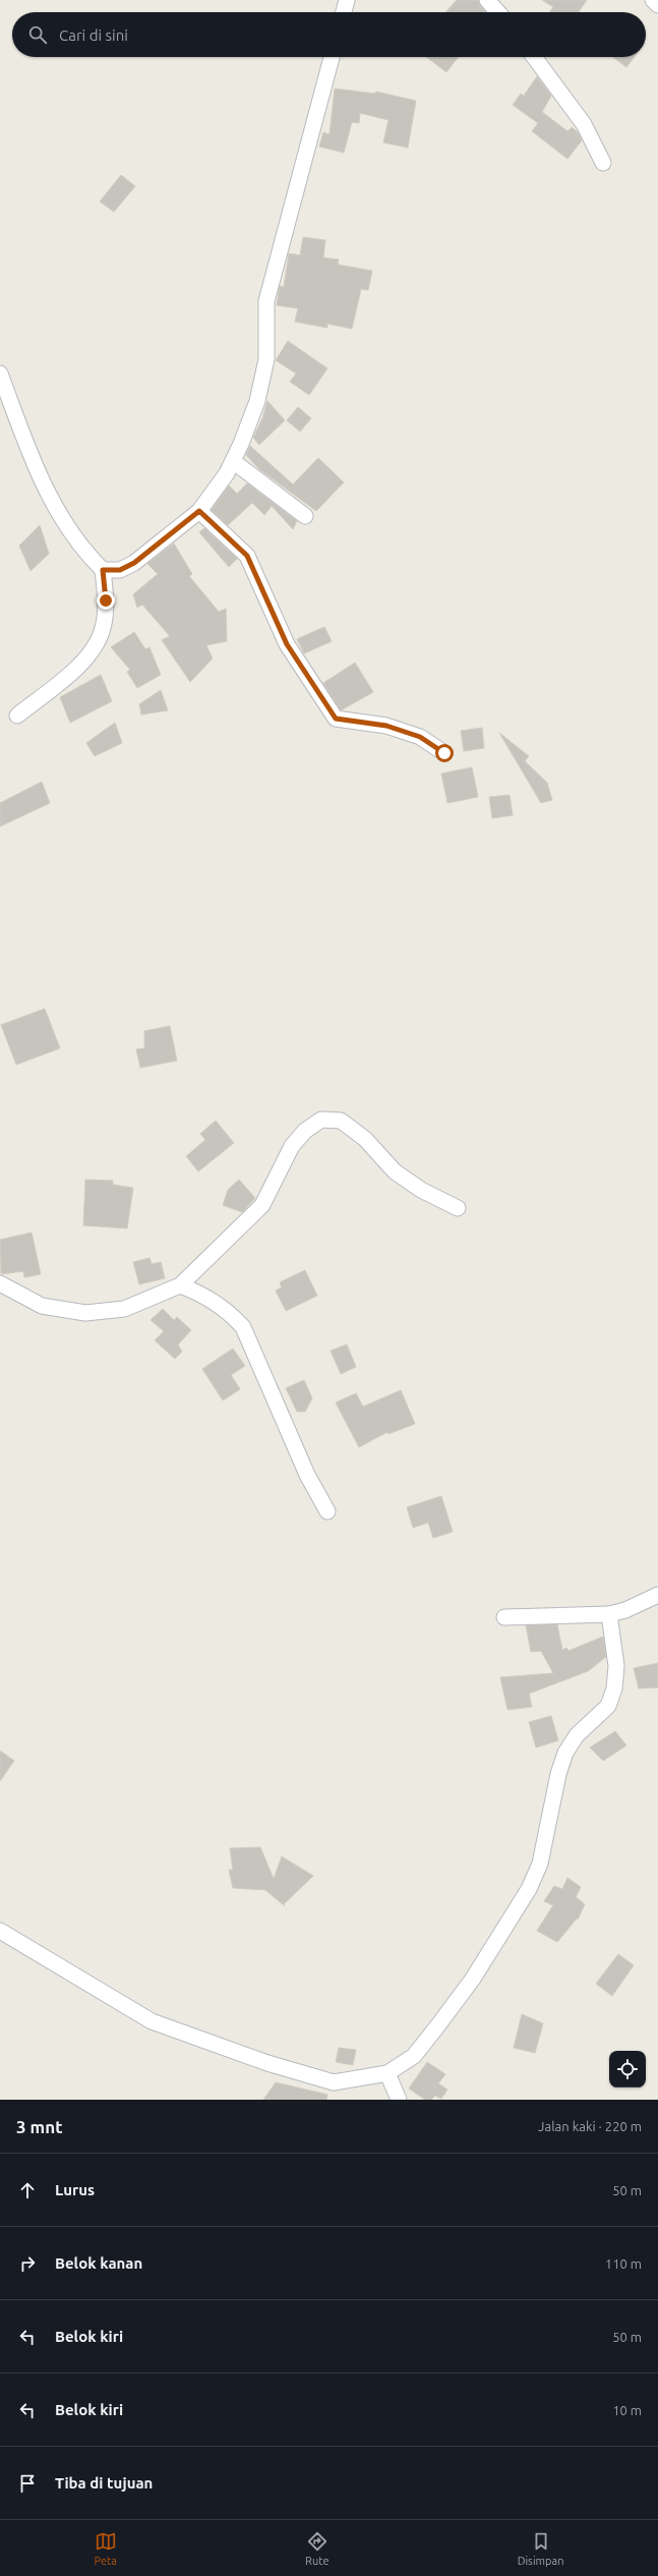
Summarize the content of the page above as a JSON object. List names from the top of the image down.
{
  "page": {
    "search": "Cari di sini",
    "heading": ["3 mnt", "Jalan kaki · 220 m"],
    "list": [
      ["Lurus", "50 m"],
      ["Belok kanan", "110 m"],
      ["Belok kiri", "50 m"],
      ["Belok kiri", "10 m"],
      "Tiba di tujuan"
    ],
    "nav": ["Peta", "Rute", "Disimpan"]
  }
}
